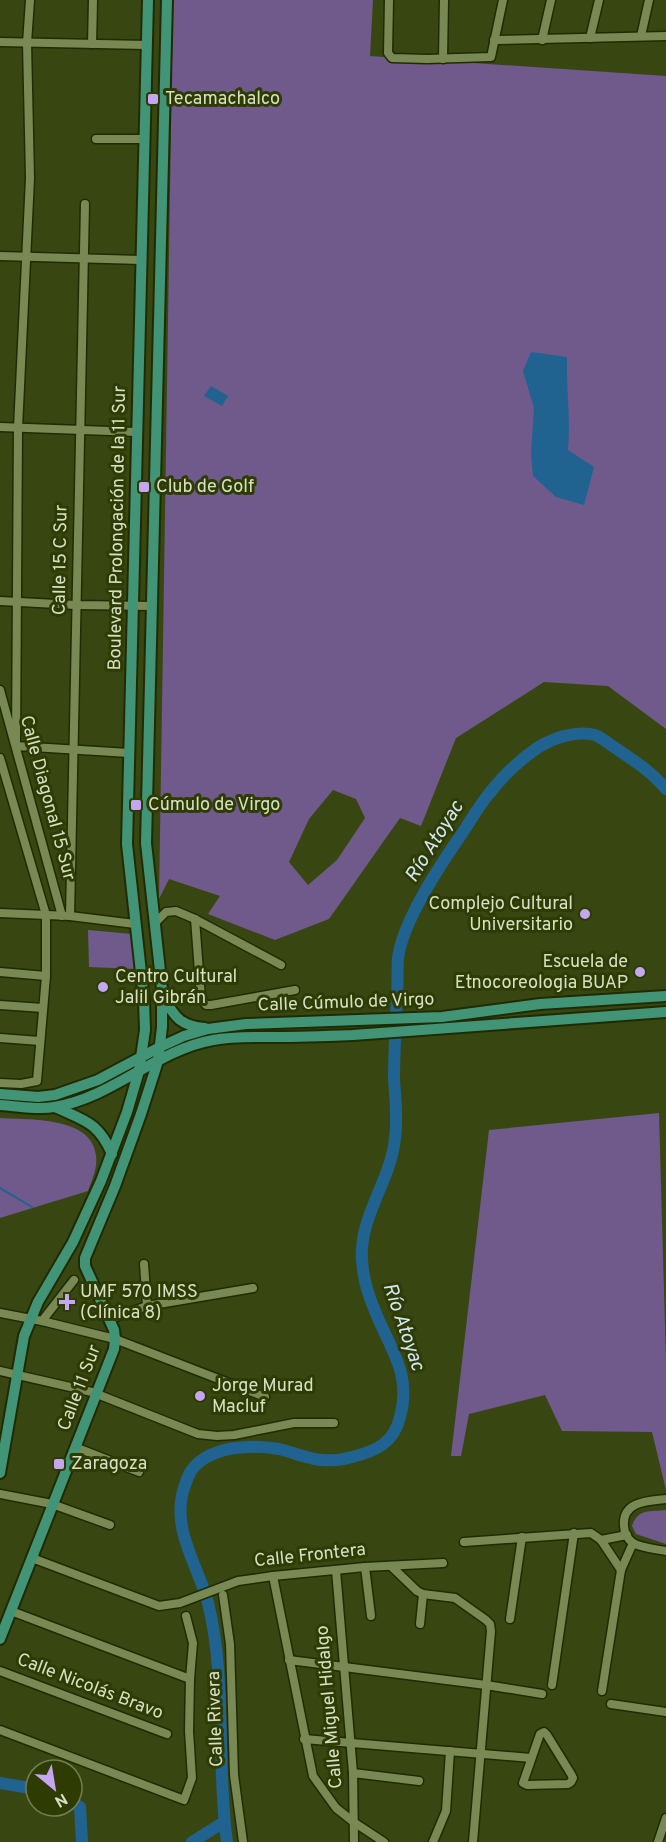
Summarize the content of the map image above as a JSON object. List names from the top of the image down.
{
  "streets": {
    "main road": ["Boulevard Prolongación de la 11 Sur", "Calle Cúmulo de Virgo", "Calle 11 Sur"],
    "street": [
      "Calle 15 C Sur",
      "Calle Diagonal 15 Sur",
      "Calle Frontera",
      "Calle Nicolás Bravo",
      "Calle Miguel Hidalgo",
      "Calle Rivera"
    ]
  },
  "crossings": [
    ["Boulevard Prolongación de la 11 Sur", "Calle Cúmulo de Virgo"],
    ["Boulevard Prolongación de la 11 Sur", "Calle 11 Sur"],
    ["Calle 15 C Sur", "Calle Diagonal 15 Sur"],
    ["Calle Cúmulo de Virgo", "Calle 11 Sur"],
    ["Calle 11 Sur", "Calle Frontera"],
    ["Calle Frontera", "Calle Miguel Hidalgo"]
  ],
  "water": ["Río Atoyac"],
  "places": {
    "transit": [
      "Tecamachalco",
      "Club de Golf",
      "Cúmulo de Virgo",
      "Zaragoza"
    ],
    "other": [
      "Complejo Cultural Universitario",
      "Escuela de Etnocoreologia BUAP",
      "Centro Cultural Jalil Gibrán",
      "Jorge Murad Macluf"
    ],
    "health": ["UMF 570 IMSS (Clínica 8)"]
  },
  "north": "bottom right"
}
